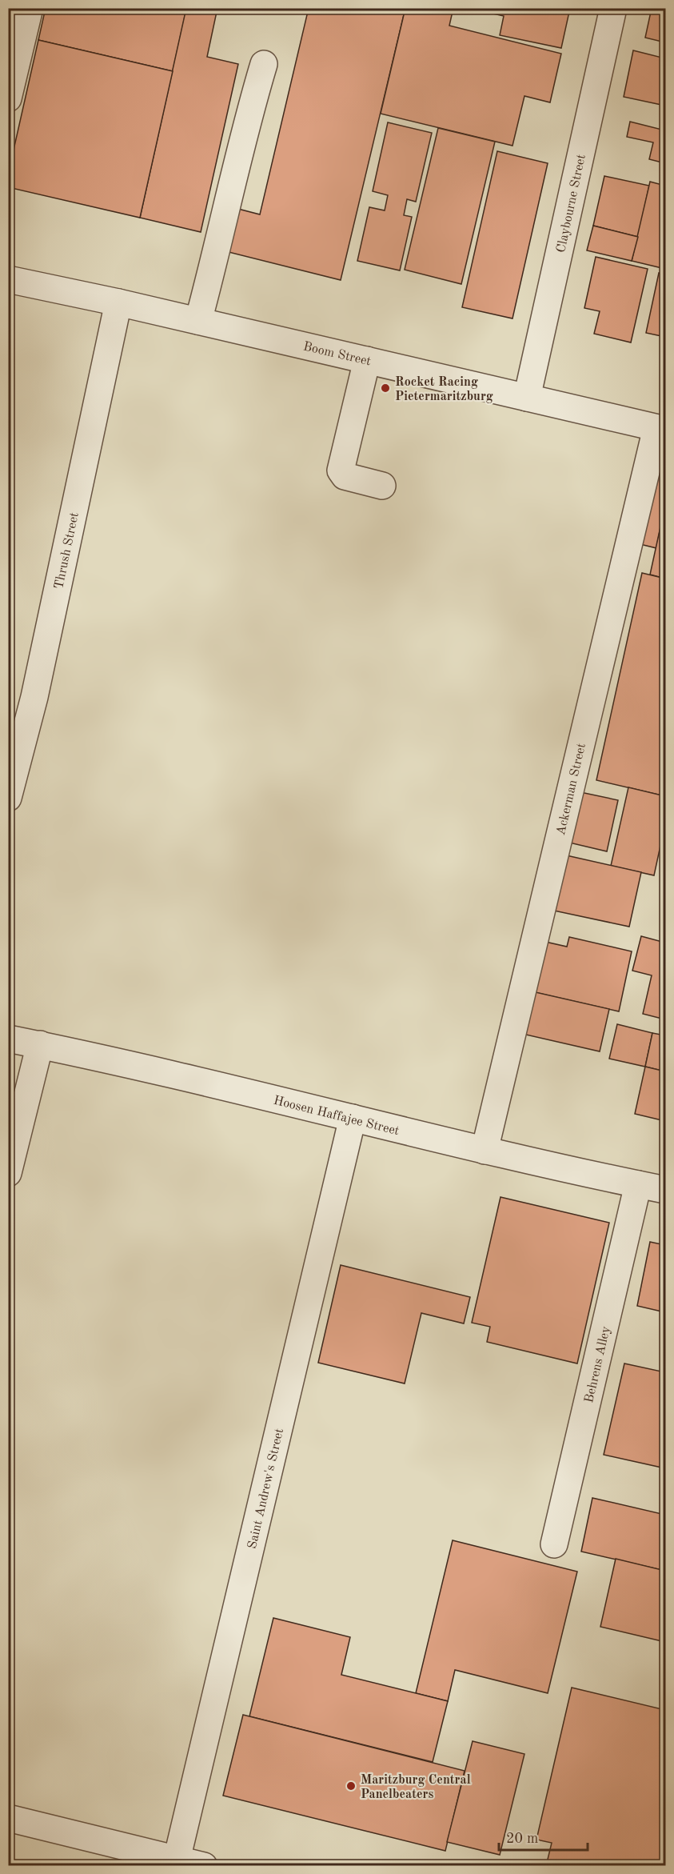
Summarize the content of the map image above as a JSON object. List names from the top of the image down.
{
  "streets": {
    "street": [
      "Claybourne Street",
      "Boom Street",
      "Thrush Street",
      "Ackerman Street",
      "Hoosen Haffajee Street",
      "Behrens Alley",
      "Saint Andrew's Street"
    ]
  },
  "crossings": [
    ["Claybourne Street", "Boom Street"],
    ["Boom Street", "Thrush Street"],
    ["Boom Street", "Ackerman Street"],
    ["Ackerman Street", "Hoosen Haffajee Street"],
    ["Hoosen Haffajee Street", "Behrens Alley"],
    ["Hoosen Haffajee Street", "Saint Andrew's Street"]
  ],
  "places": ["Rocket Racing Pietermaritzburg", "Maritzburg Central Panelbeaters"],
  "scale_bar": "20 m"
}
